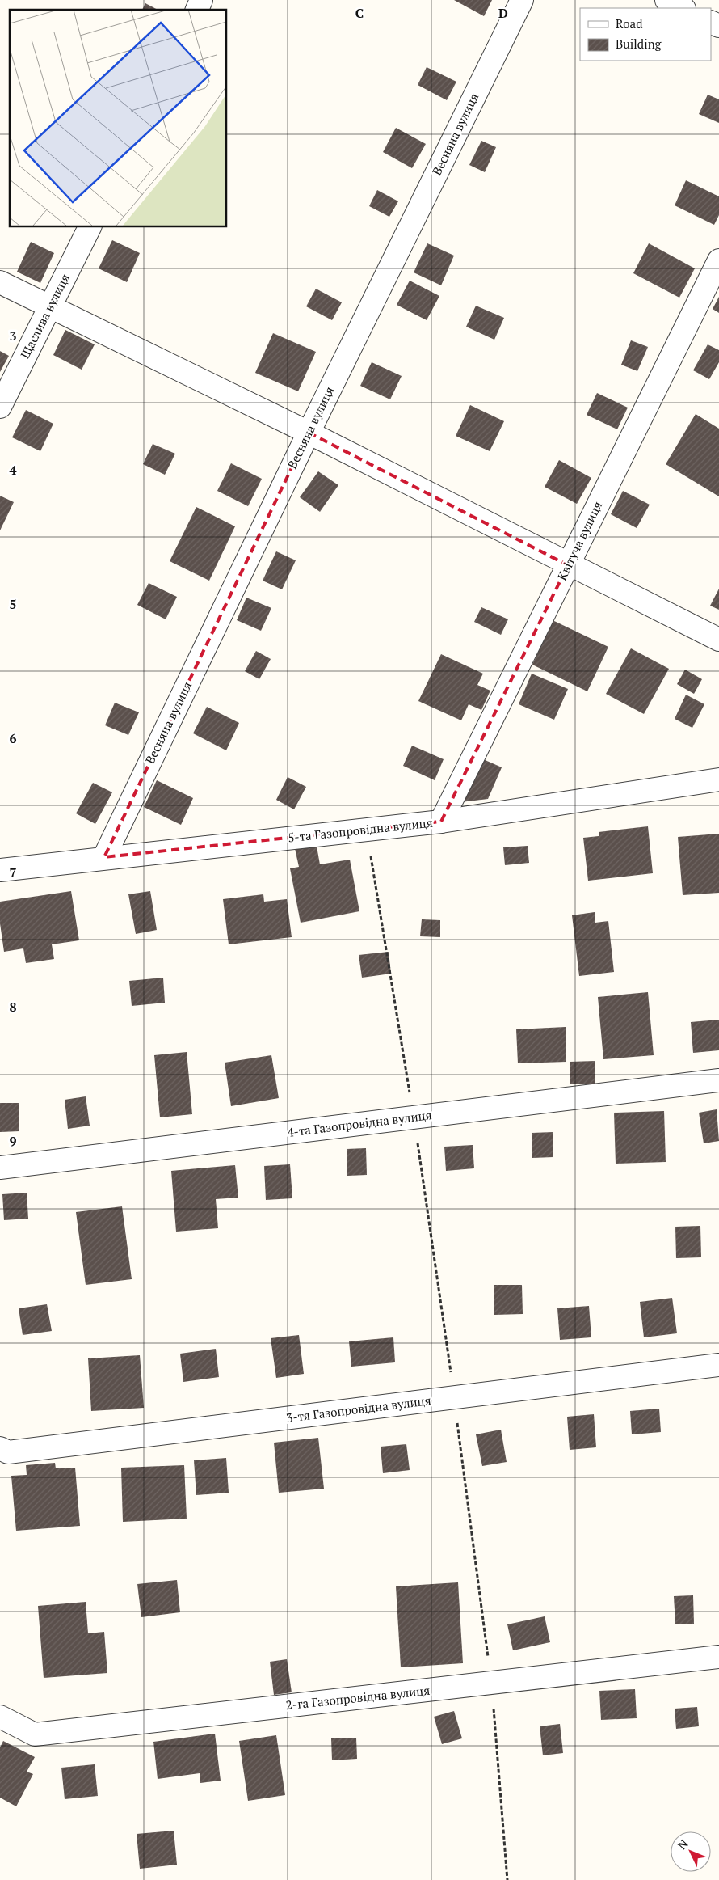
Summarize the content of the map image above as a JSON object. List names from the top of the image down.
{
  "streets": {
    "street": [
      "Весняна вулиця",
      "Щаслива вулиця",
      "Квітуча вулиця",
      "5-та Газопровідна вулиця",
      "4-та Газопровідна вулиця",
      "3-тя Газопровідна вулиця",
      "2-га Газопровідна вулиця"
    ]
  },
  "crossings": [
    ["Весняна вулиця", "5-та Газопровідна вулиця"],
    ["Квітуча вулиця", "5-та Газопровідна вулиця"]
  ],
  "legend": ["Road", "Building"],
  "north": "top left",
  "grid": {
    "columns": ["C", "D"],
    "rows": [
      "3",
      "4",
      "5",
      "6",
      "7",
      "8",
      "9"
    ]
  }
}
